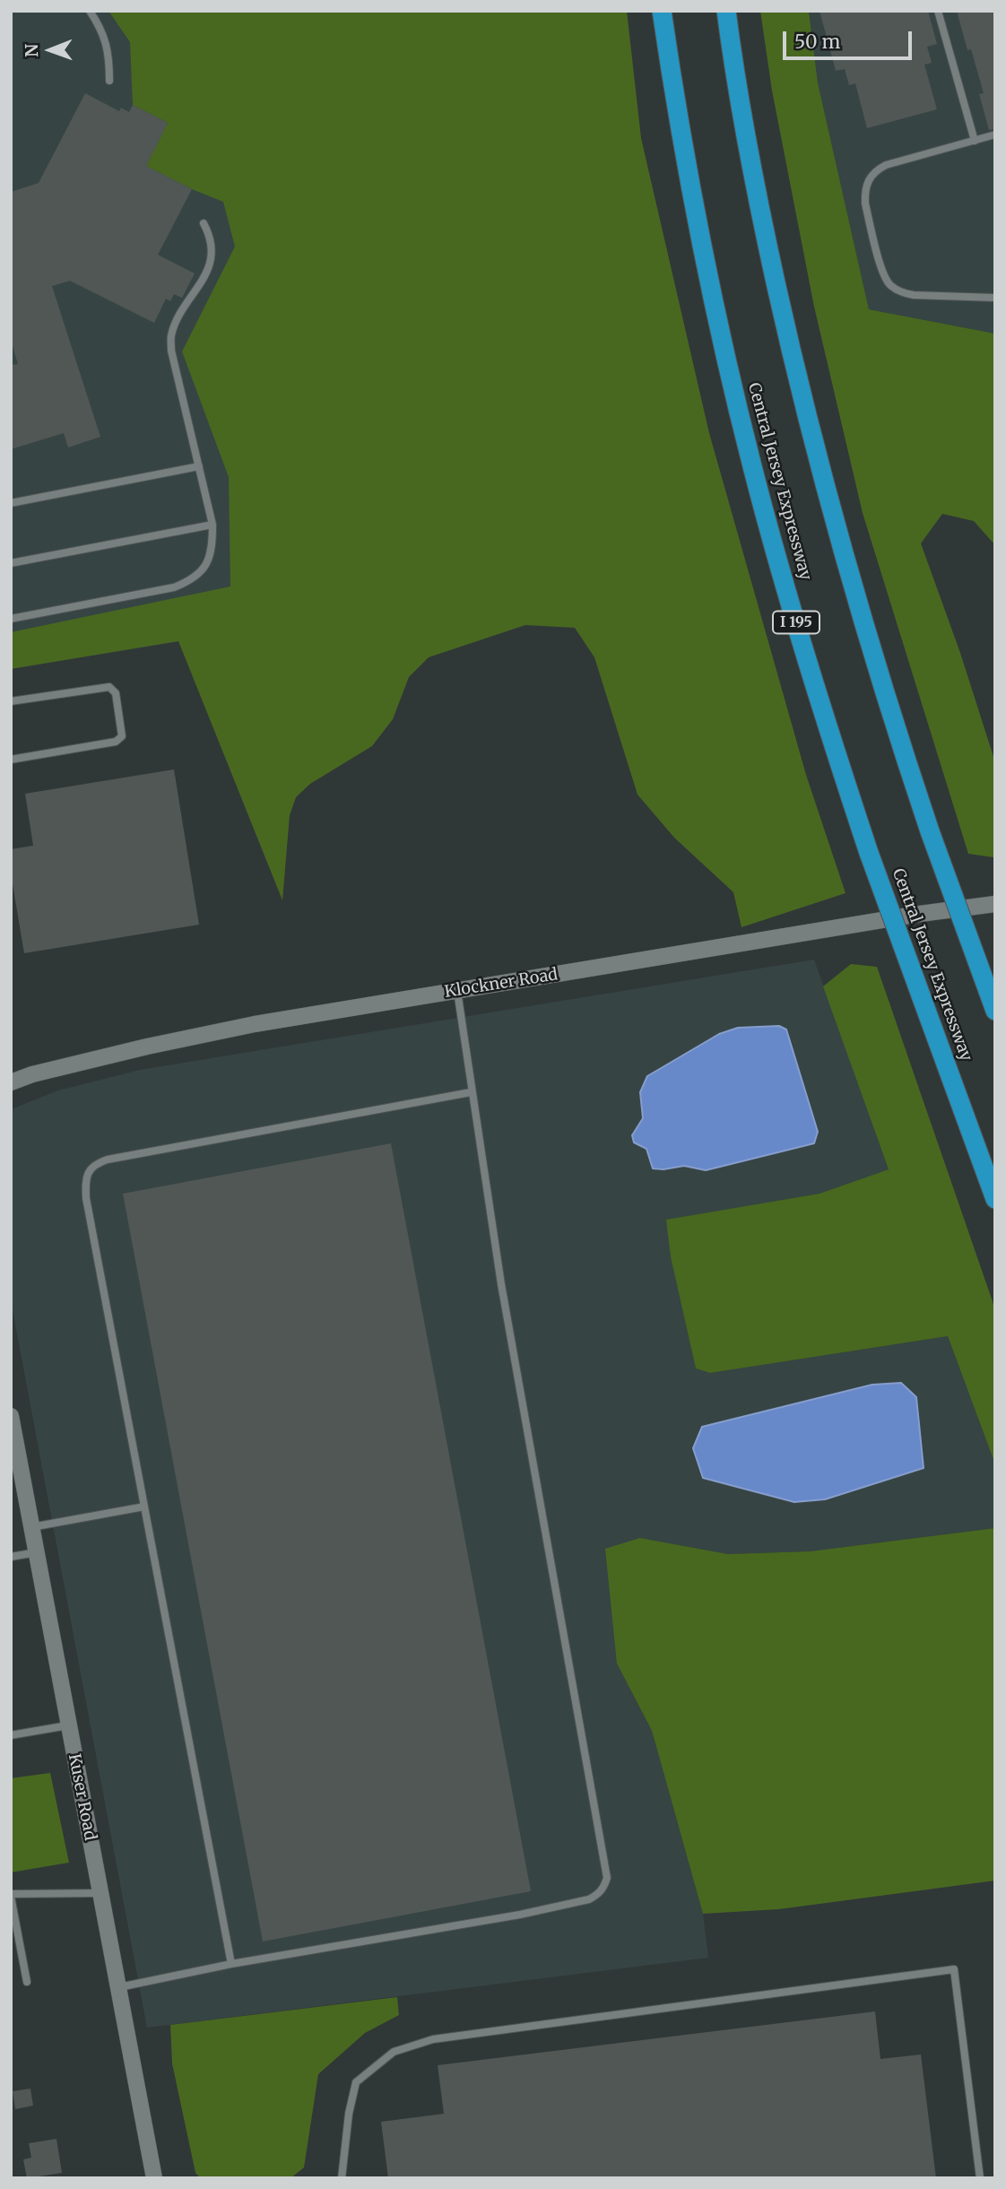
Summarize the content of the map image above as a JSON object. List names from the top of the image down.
{
  "streets": {
    "highway": ["Central Jersey Expressway", "I 195"],
    "main road": ["Klockner Road", "Kuser Road"]
  },
  "scale_bar": "50 m",
  "north": "left"
}
